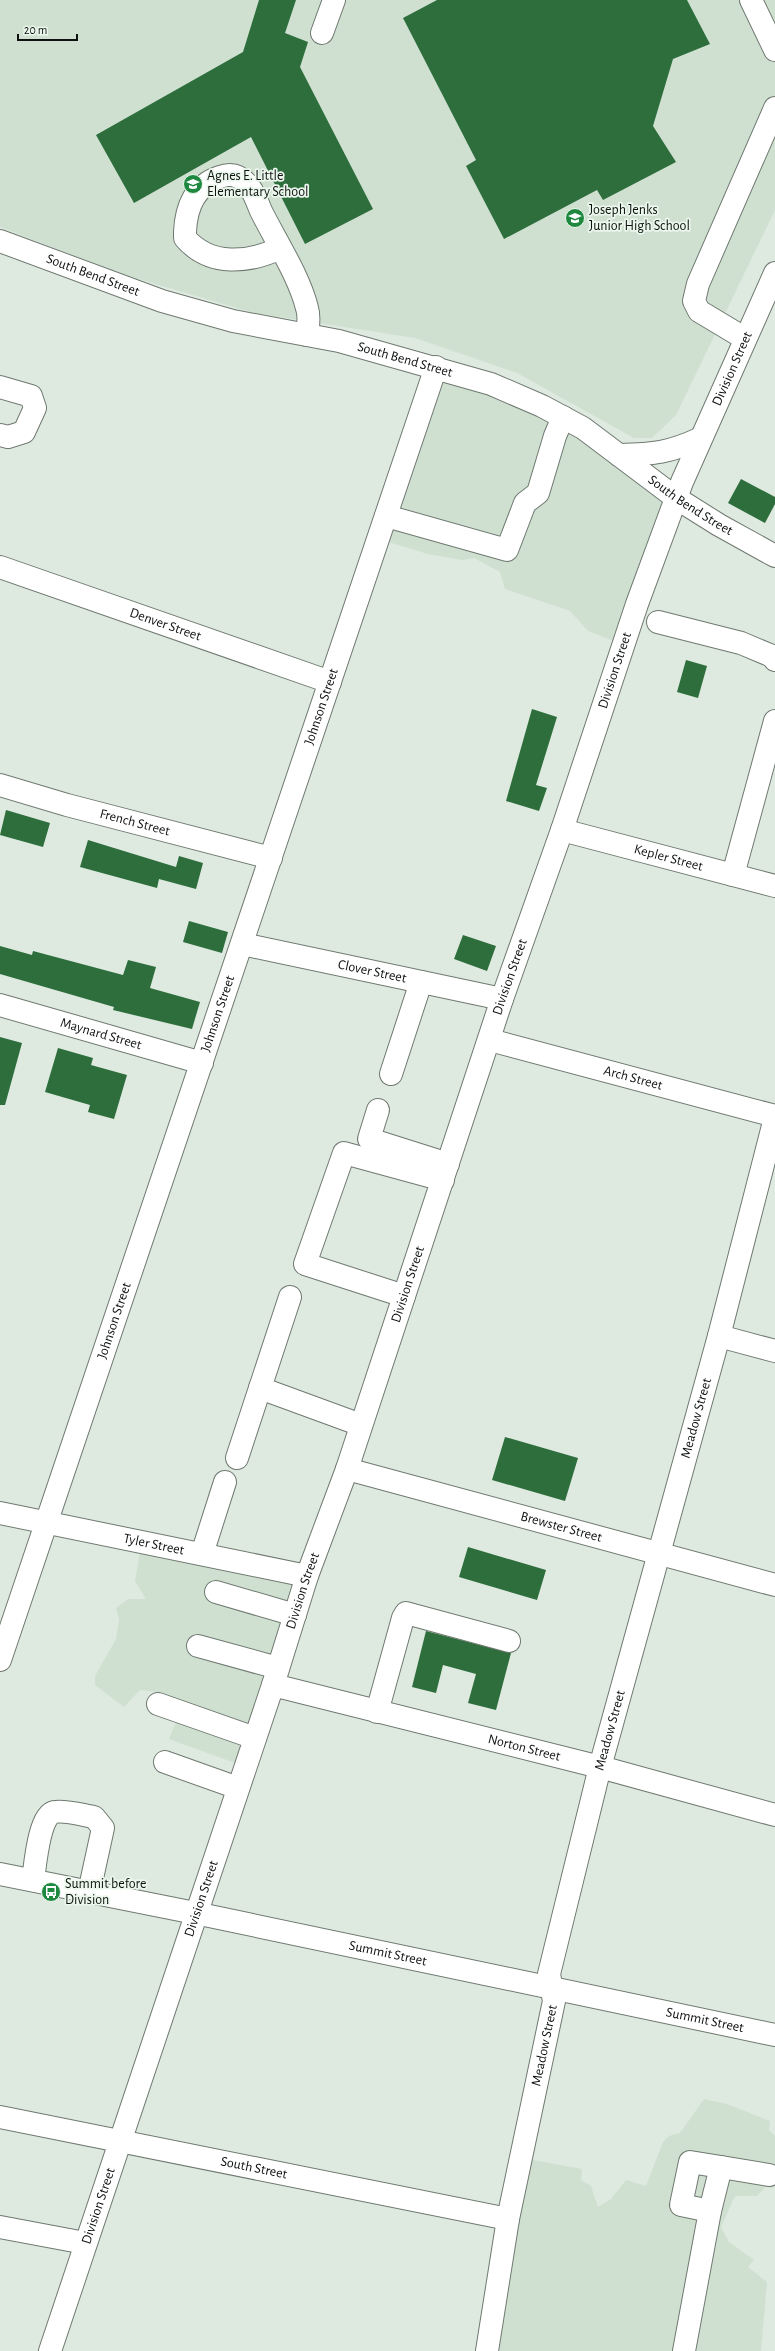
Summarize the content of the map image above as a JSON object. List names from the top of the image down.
{
  "streets": {
    "street": [
      "South Bend Street",
      "Division Street",
      "Denver Street",
      "Johnson Street",
      "French Street",
      "Kepler Street",
      "Clover Street",
      "Maynard Street",
      "Arch Street",
      "Meadow Street",
      "Brewster Street",
      "Tyler Street",
      "Norton Street",
      "Summit Street",
      "South Street"
    ]
  },
  "crossings": [
    ["South Bend Street", "Division Street"],
    ["South Bend Street", "Johnson Street"],
    ["Division Street", "Kepler Street"],
    ["Division Street", "Clover Street"],
    ["Division Street", "Arch Street"],
    ["Division Street", "Brewster Street"],
    ["Division Street", "Tyler Street"],
    ["Division Street", "Norton Street"],
    ["Division Street", "Summit Street"],
    ["Division Street", "South Street"],
    ["Denver Street", "Johnson Street"],
    ["Johnson Street", "French Street"],
    ["Johnson Street", "Clover Street"],
    ["Johnson Street", "Maynard Street"],
    ["Johnson Street", "Tyler Street"],
    ["Arch Street", "Meadow Street"],
    ["Meadow Street", "Brewster Street"],
    ["Meadow Street", "Norton Street"],
    ["Meadow Street", "Summit Street"],
    ["Meadow Street", "South Street"]
  ],
  "places": {
    "school or university": ["Agnes E. Little Elementary School", "Joseph Jenks Junior High School"],
    "bus stop": ["Summit before Division"]
  },
  "scale_bar": "20 m"
}
